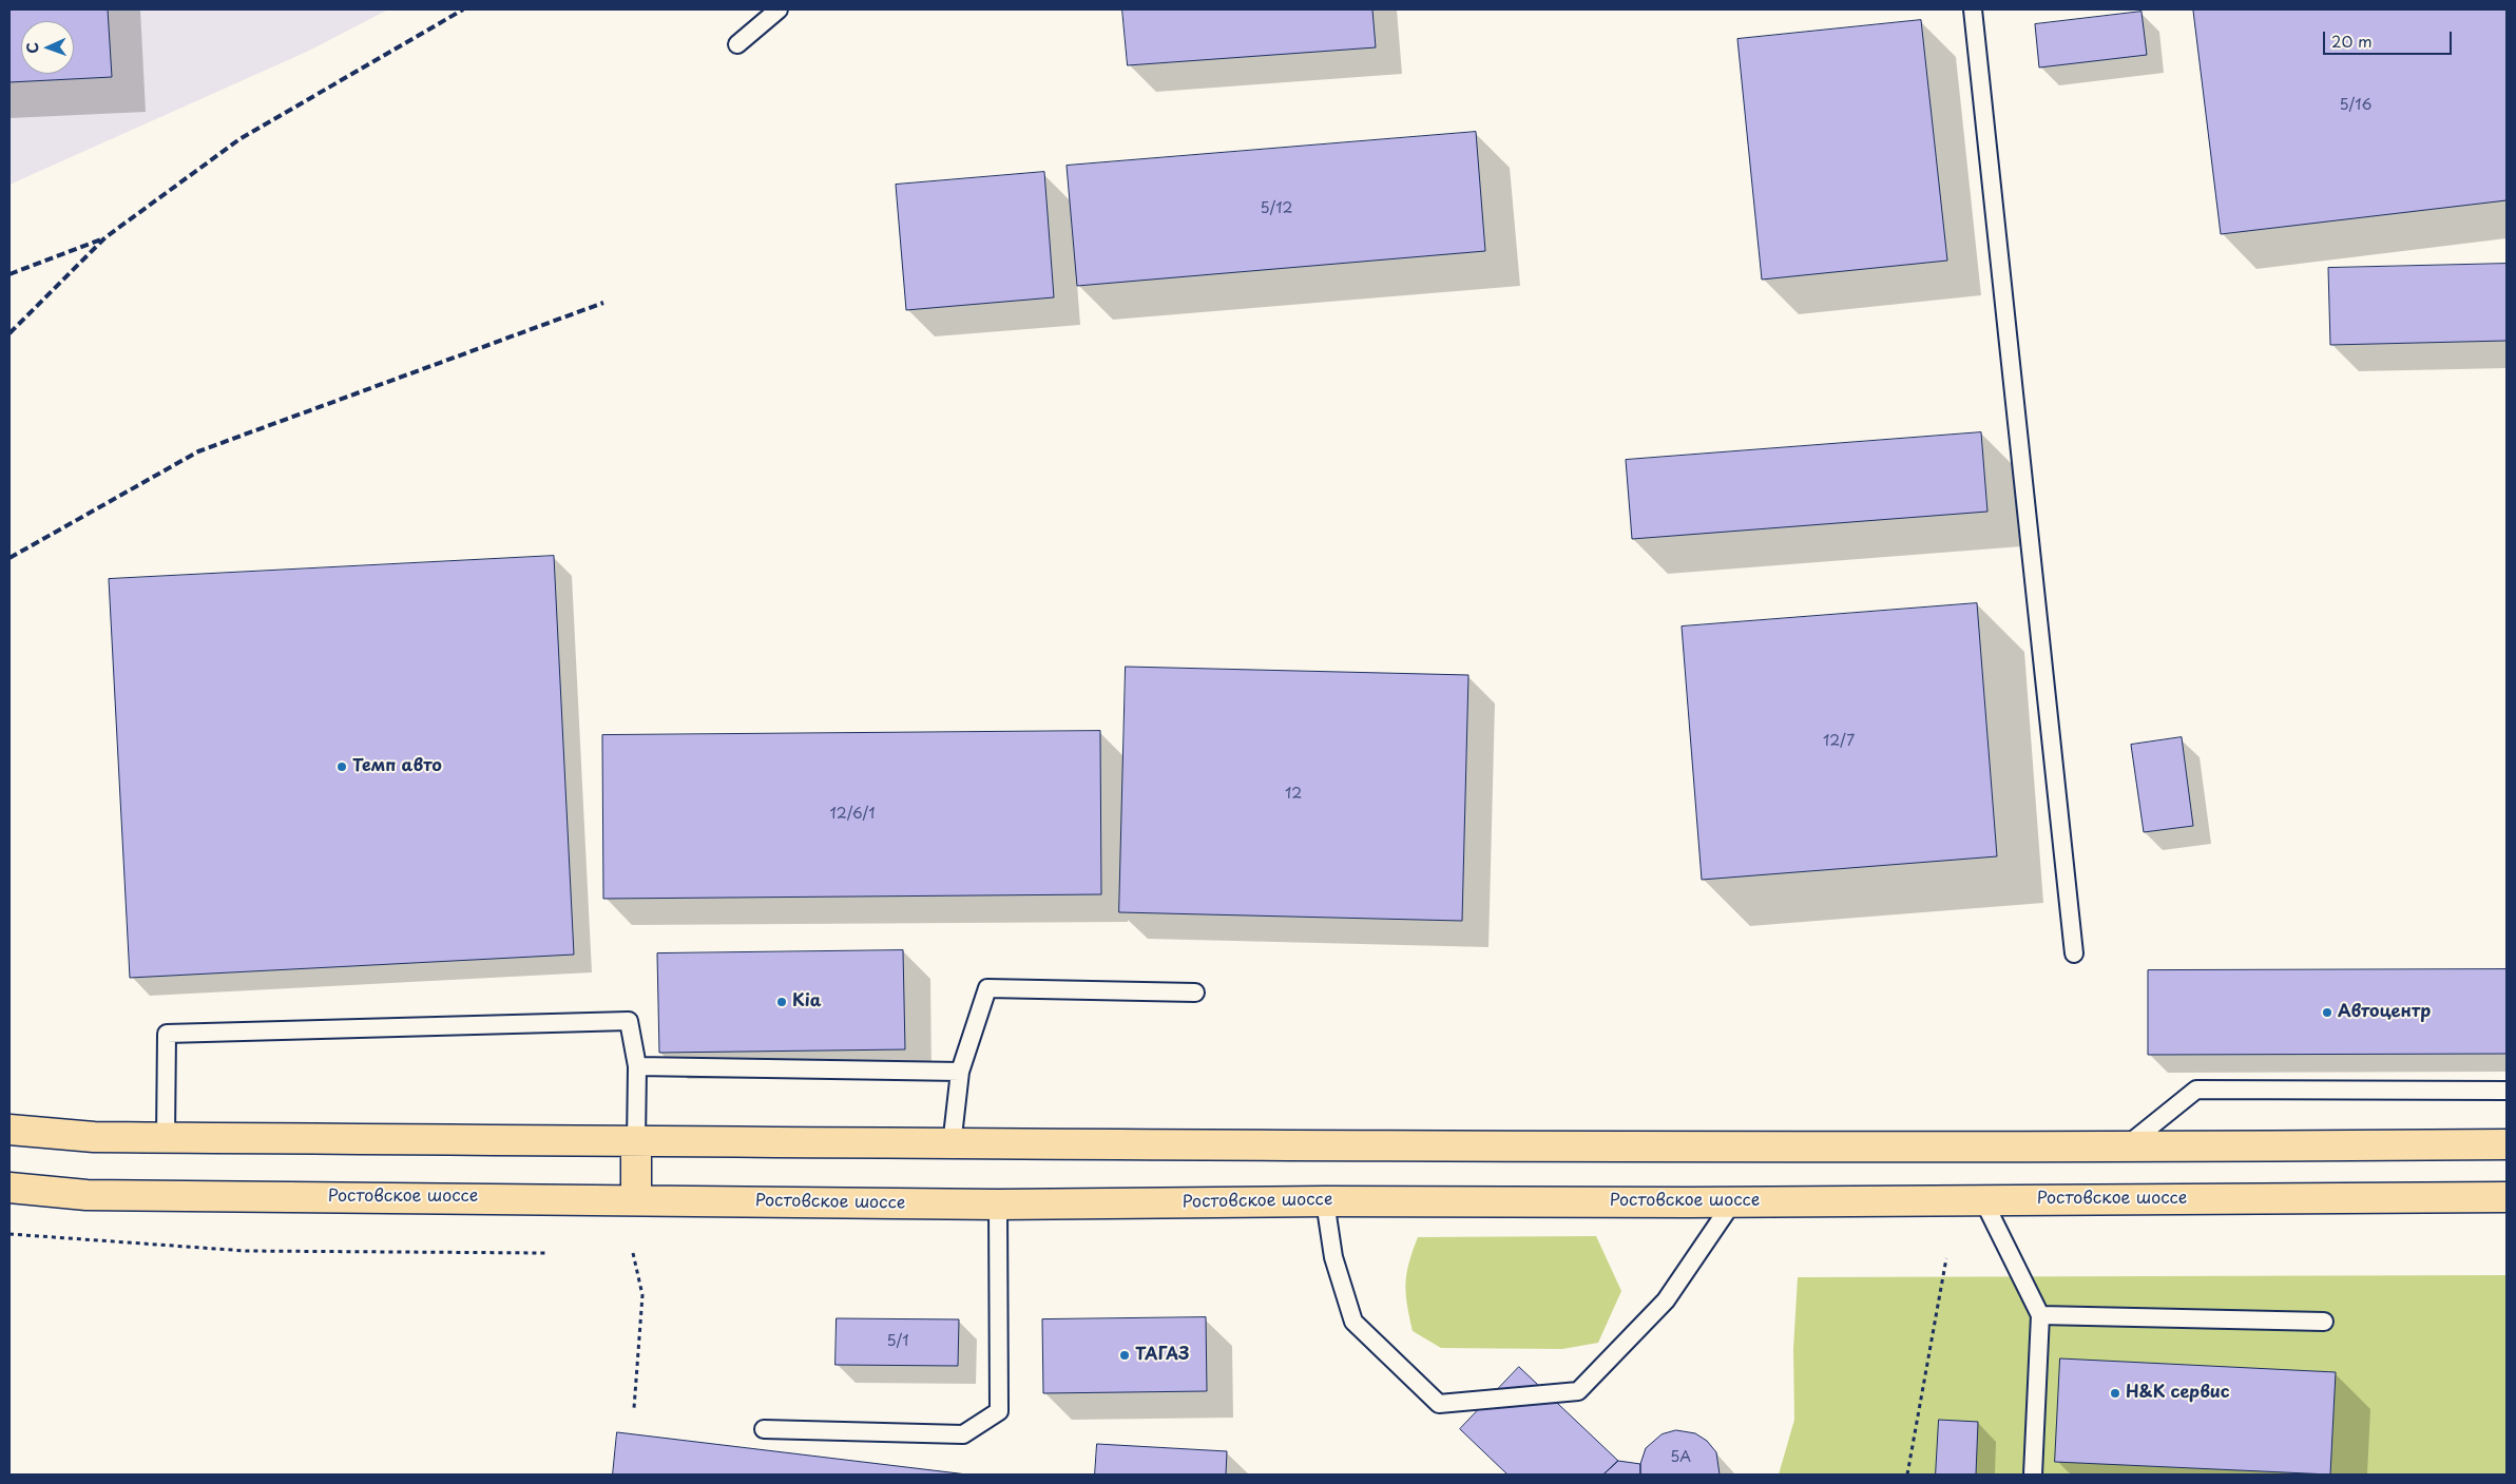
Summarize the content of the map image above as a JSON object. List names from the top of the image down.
{
  "streets": {
    "main road": ["Ростовское шоссе"]
  },
  "places": [
    "Темп авто",
    "Kia",
    "Автоцентр",
    "ТАГАЗ",
    "H&K сервис"
  ],
  "house_numbers": [
    "5/16",
    "5/12",
    "12/7",
    "12",
    "12/6/1",
    "5/1",
    "5А"
  ],
  "scale_bar": "20 m",
  "north": "left"
}
